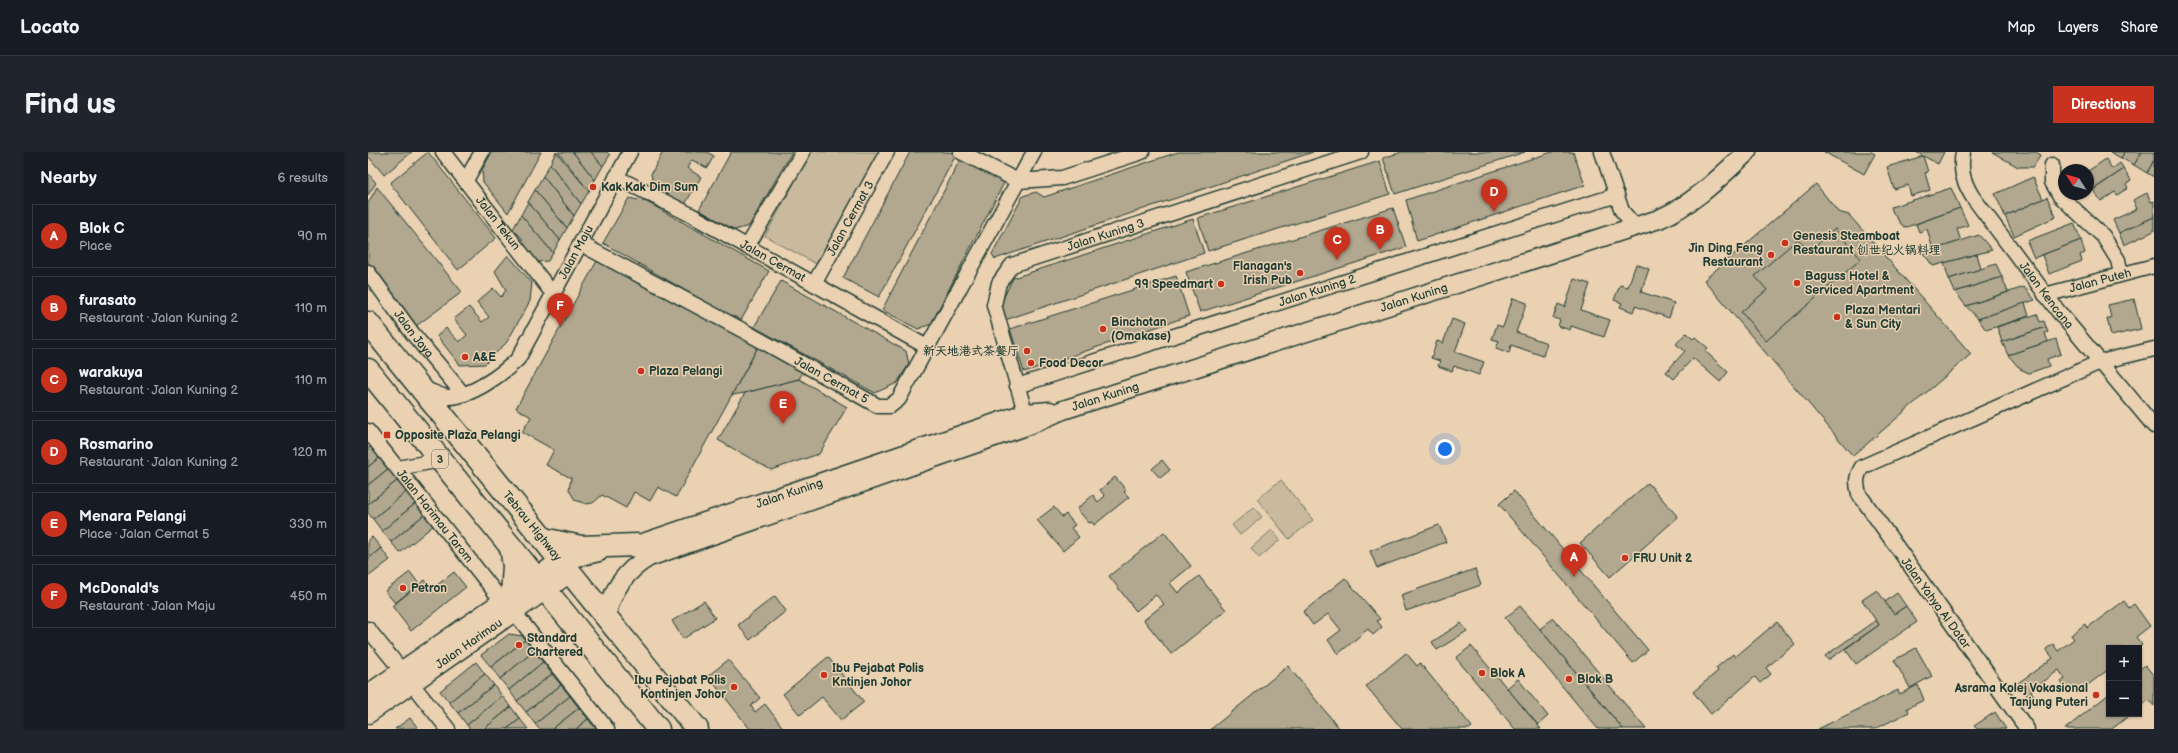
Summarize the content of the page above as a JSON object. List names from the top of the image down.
{
  "streets": {
    "highway": ["3", "Tebrau Highway"],
    "street": [
      "Jalan Cermat 3",
      "Jalan Tekun",
      "Jalan Kuning 3",
      "Jalan Maju",
      "Jalan Cermat",
      "Jalan Puteh",
      "Jalan Kuning 2",
      "Jalan Kencana",
      "Jalan Kuning",
      "Jalan Jaya",
      "Jalan Cermat 5",
      "Jalan Harimau Tarom",
      "Jalan Yahya Al Datar",
      "Jalan Harimau"
    ]
  },
  "crossings": [
    ["Jalan Cermat 3", "Jalan Cermat"],
    ["Jalan Tekun", "Jalan Maju"],
    ["Jalan Kuning 3", "Jalan Kuning 2"],
    ["Jalan Kuning 3", "Jalan Kuning"],
    ["Jalan Maju", "Jalan Cermat"],
    ["Jalan Maju", "Jalan Jaya"],
    ["Jalan Maju", "Jalan Cermat 5"],
    ["Jalan Maju", "Tebrau Highway"],
    ["Jalan Cermat", "Jalan Cermat 5"],
    ["Jalan Puteh", "Jalan Kencana"],
    ["Jalan Kencana", "Jalan Yahya Al Datar"],
    ["Jalan Kuning", "Tebrau Highway"],
    ["Jalan Kuning", "Jalan Harimau"],
    ["3", "Jalan Harimau"],
    ["Jalan Harimau Tarom", "Jalan Harimau"],
    ["Tebrau Highway", "Jalan Harimau"]
  ],
  "places": {
    "other": [
      "Kak Kak Dim Sum",
      "Genesis Steamboat Restaurant 创世纪火锅料理",
      "Jin Ding Feng Restaurant",
      "Flanagan's Irish Pub",
      "Baguss Hotel & Serviced Apartment",
      "99 Speedmart",
      "Plaza Mentari & Sun City",
      "Binchotan (Omakase)",
      "新天地港式茶餐厅",
      "A&E",
      "Food Decor",
      "Plaza Pelangi",
      "FRU Unit 2",
      "Petron",
      "Standard Chartered",
      "Blok A",
      "Ibu Pejabat Polis Kntinjen Johor",
      "Blok B",
      "Ibu Pejabat Polis Kontinjen Johor",
      "Asrama Kolej Vokasional Tanjung Puteri"
    ],
    "transit": ["Opposite Plaza Pelangi"]
  },
  "north": "top left",
  "page": {
    "header": "Locato",
    "nav": ["Map", "Layers", "Share"],
    "buttons": "Directions",
    "title": "Find us",
    "heading": ["Nearby", "6 results"],
    "pins": [
      "D",
      "B",
      "C",
      "F",
      "E",
      "A"
    ],
    "list": [
      {
        "mark": "A",
        "name": "Blok C",
        "note": "Place",
        "value": "90 m"
      },
      {
        "mark": "B",
        "name": "furasato",
        "note": "Restaurant · Jalan Kuning 2",
        "value": "110 m"
      },
      {
        "mark": "C",
        "name": "warakuya",
        "note": "Restaurant · Jalan Kuning 2",
        "value": "110 m"
      },
      {
        "mark": "D",
        "name": "Rosmarino",
        "note": "Restaurant · Jalan Kuning 2",
        "value": "120 m"
      },
      {
        "mark": "E",
        "name": "Menara Pelangi",
        "note": "Place · Jalan Cermat 5",
        "value": "330 m"
      },
      {
        "mark": "F",
        "name": "McDonald's",
        "note": "Restaurant · Jalan Maju",
        "value": "450 m"
      }
    ],
    "map_buttons": ["+", "−"]
  }
}
